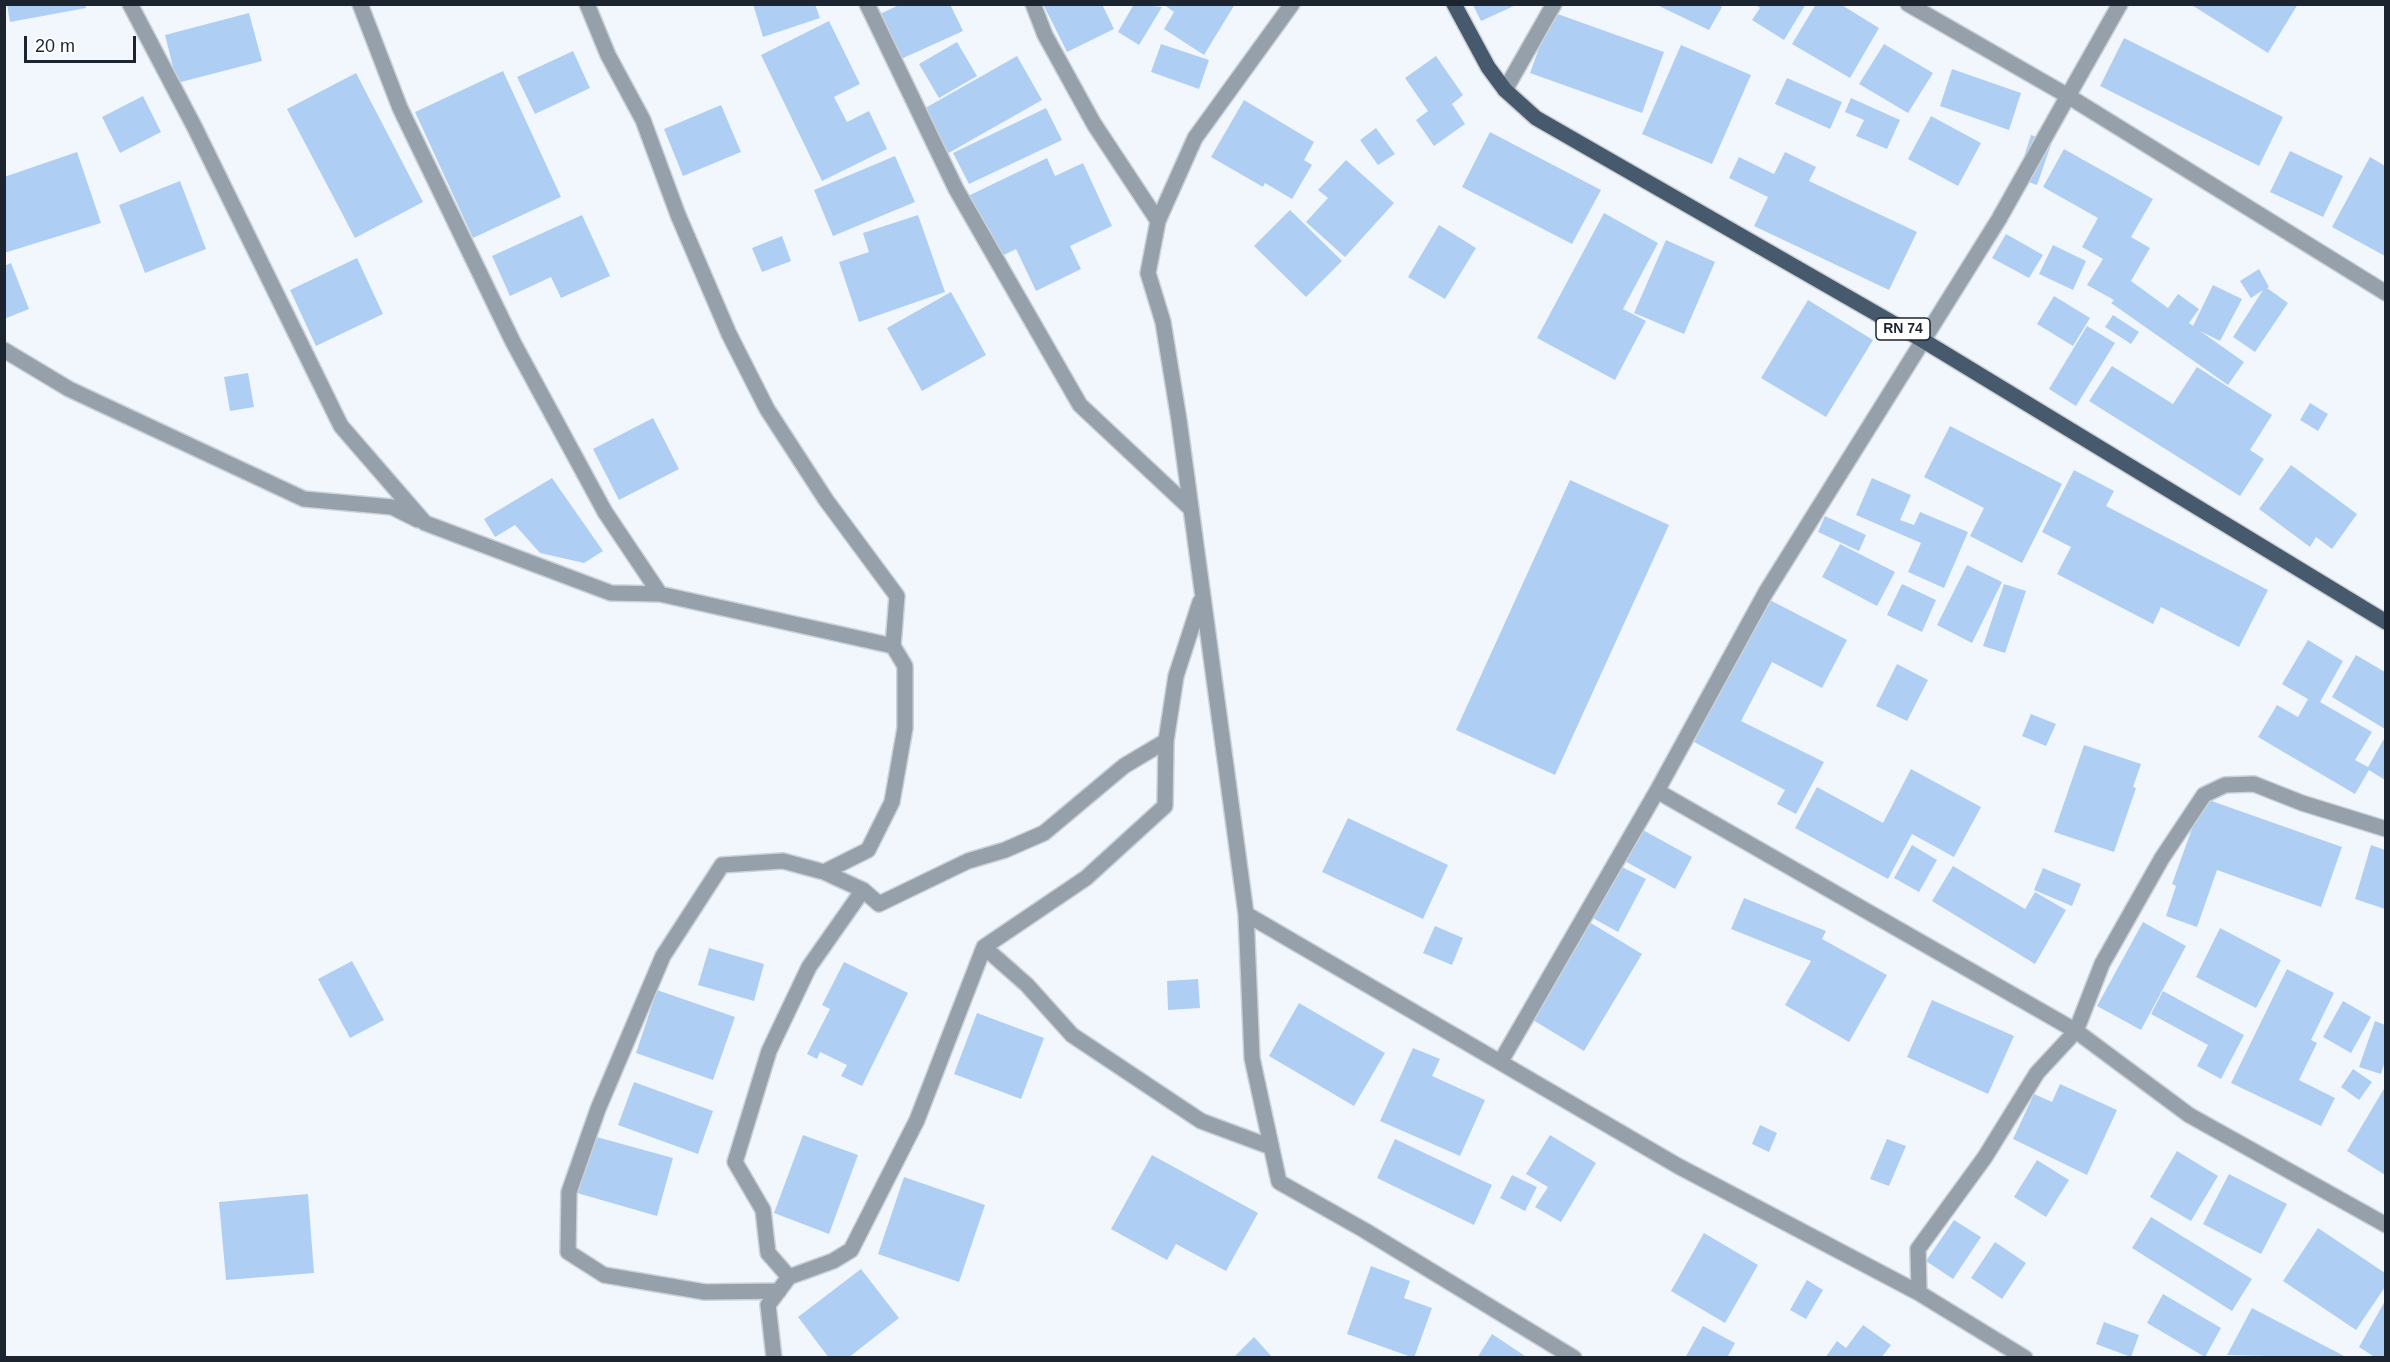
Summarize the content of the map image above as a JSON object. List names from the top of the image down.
{
  "streets": {
    "main road": ["RN 74"]
  },
  "scale_bar": "20 m"
}
